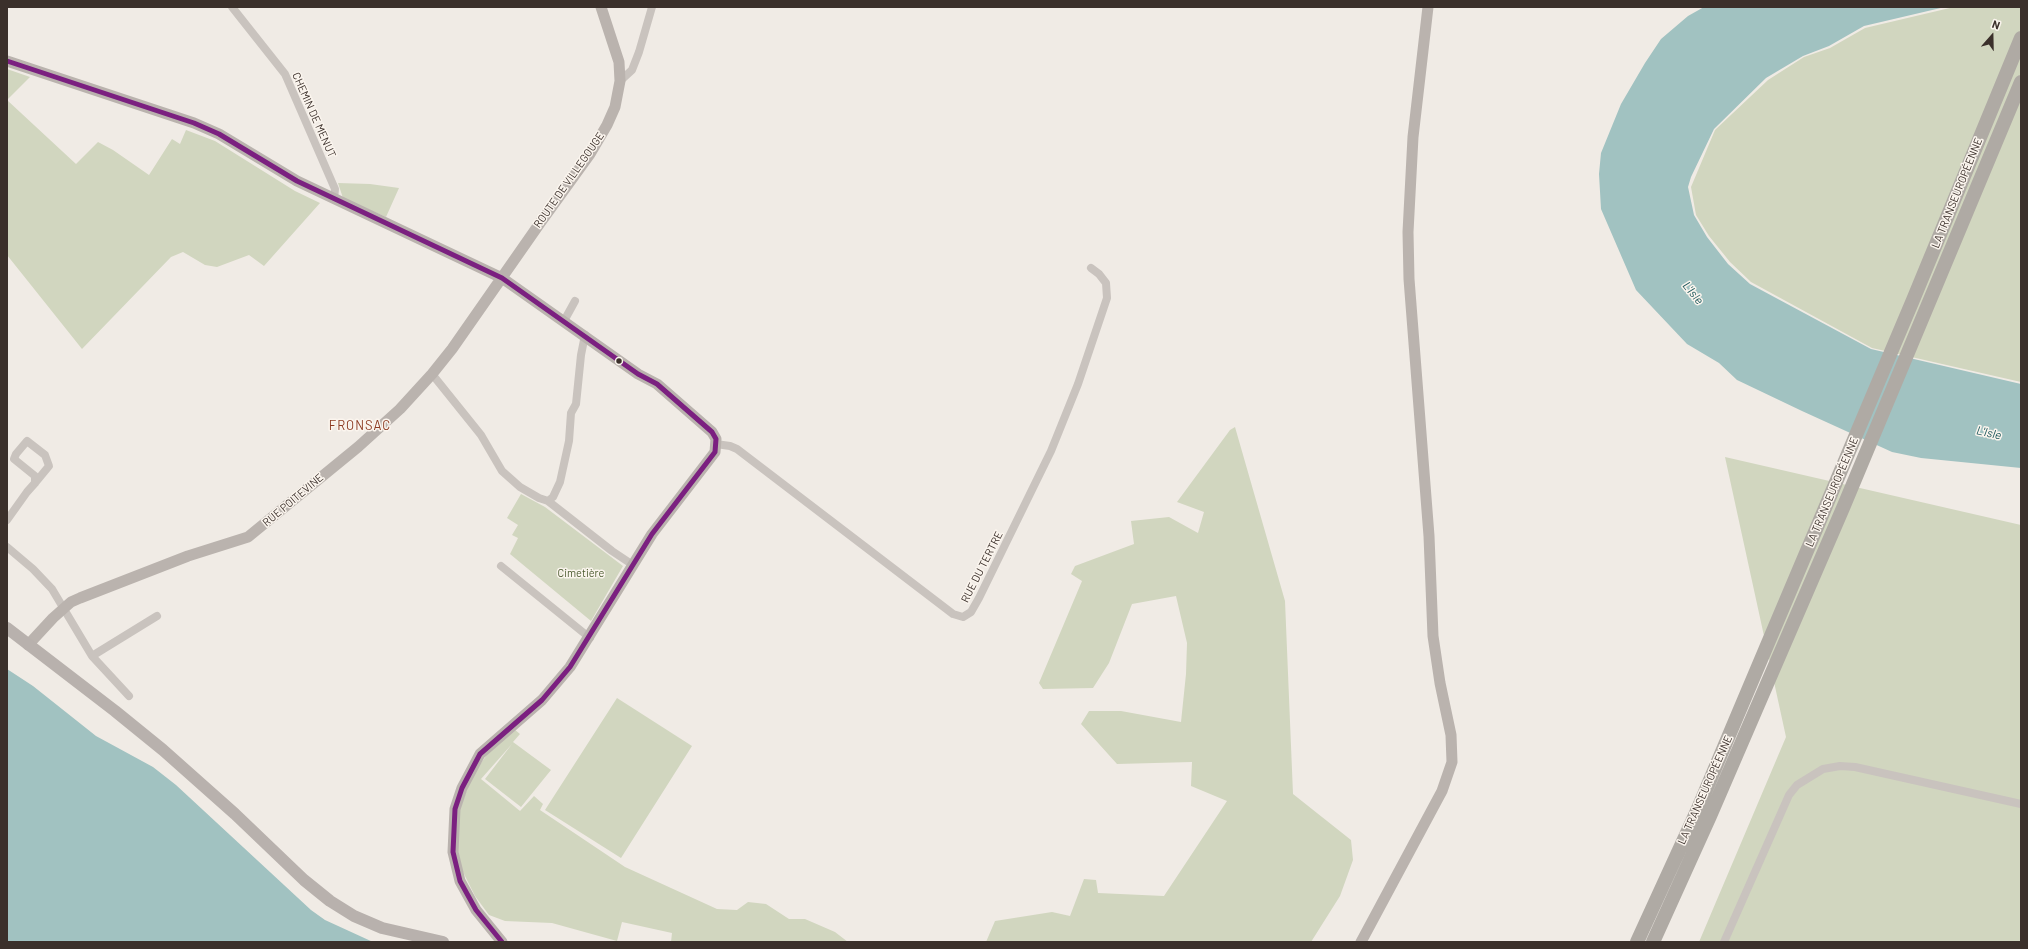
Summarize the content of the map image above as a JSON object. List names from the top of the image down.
{
  "streets": {
    "highway": ["LA TRANSEUROPÉENNE"],
    "street": [
      "CHEMIN DE MENUT",
      "ROUTE DE VILLEGOUGE",
      "RUE POITEVINE",
      "RUE DU TERTRE"
    ]
  },
  "crossings": [
    ["ROUTE DE VILLEGOUGE", "RUE POITEVINE"]
  ],
  "districts": ["FRONSAC"],
  "water": ["L'Isle"],
  "parks": ["Cimetière"],
  "north": "top"
}
